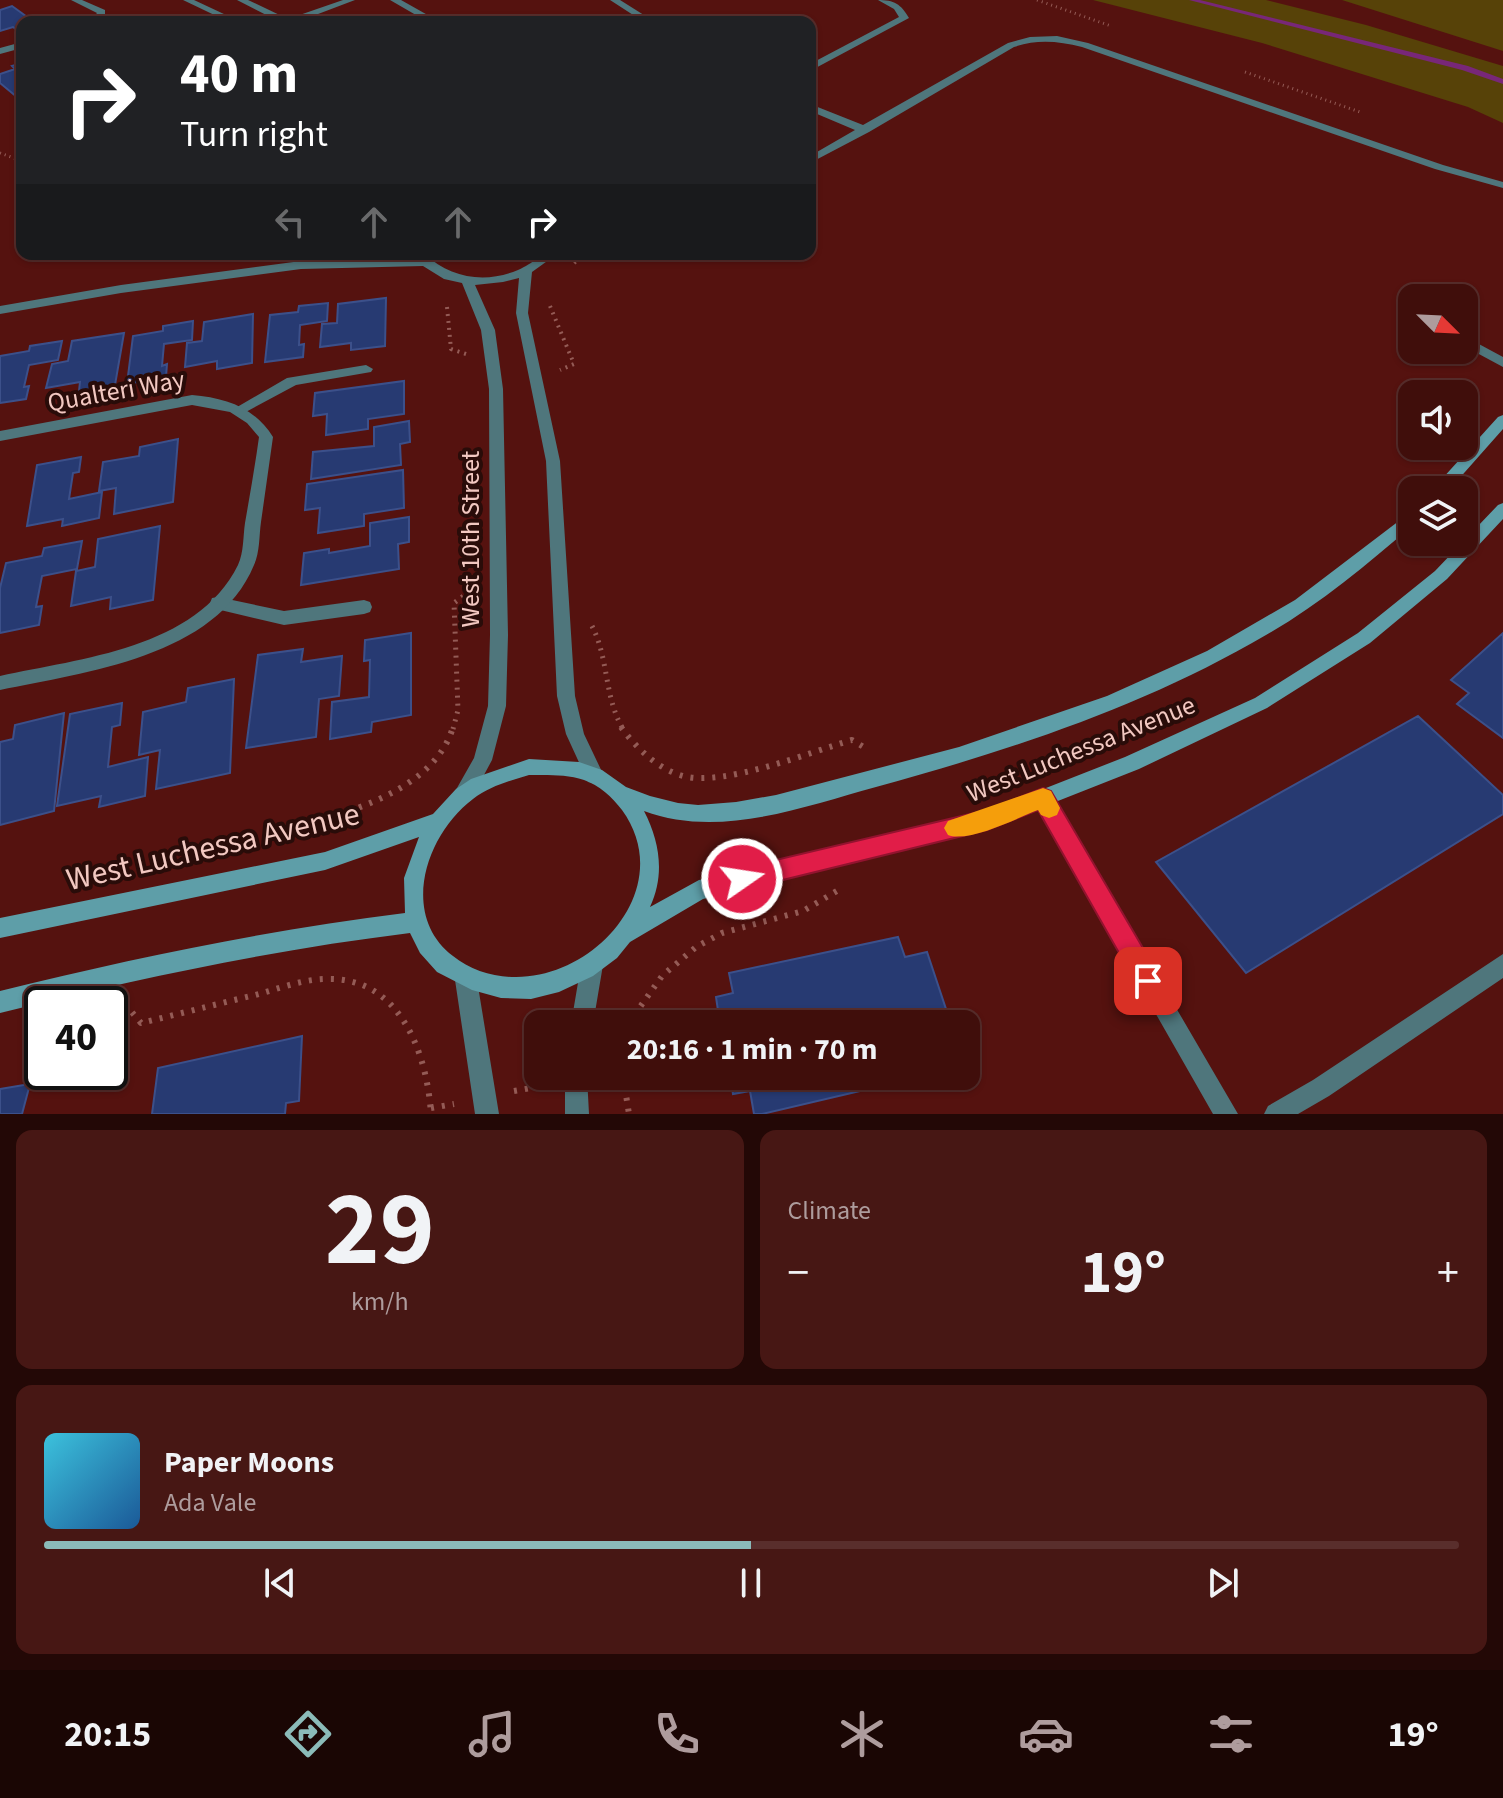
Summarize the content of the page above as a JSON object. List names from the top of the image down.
{
  "streets": {
    "street": ["Qualteri Way", "West 10th Street", "West Luchessa Avenue"]
  },
  "crossings": [
    ["West 10th Street", "West Luchessa Avenue"]
  ],
  "north": "bottom right",
  "page": {
    "turn": ["40 m", "Turn right"],
    "limit": "40",
    "trip": "20:16 · 1 min · 70 m",
    "tile": [
      ["29", "km/h"],
      "Climate"
    ],
    "heat": ["−", "19°", "+"],
    "song": ["Paper Moons", "Ada Vale"],
    "tabs": ["20:15", "19°"]
  }
}
